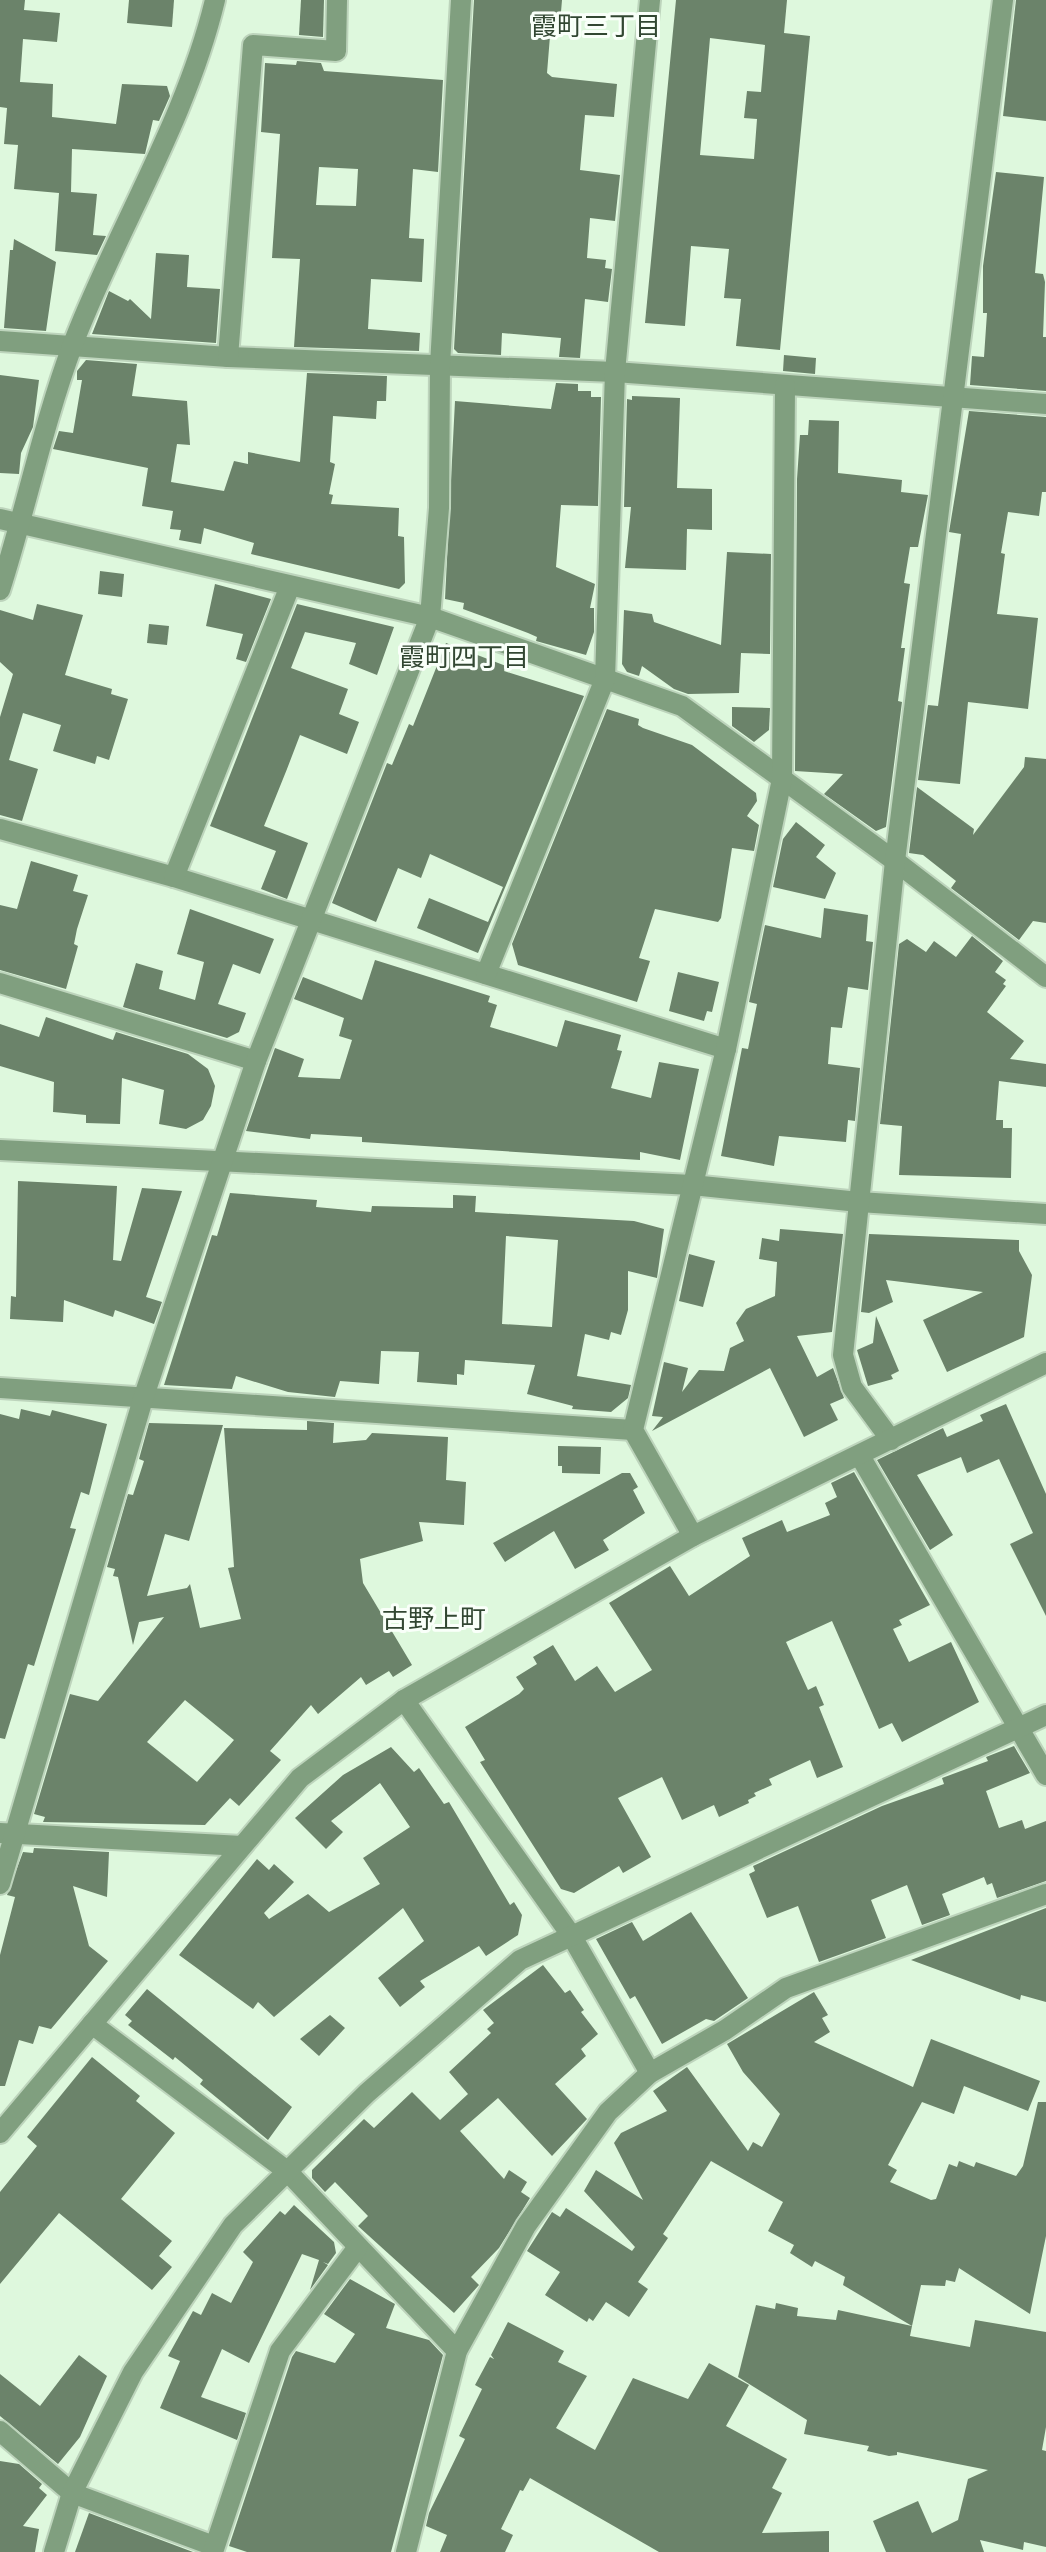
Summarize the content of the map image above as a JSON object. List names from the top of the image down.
{
  "districts": ["霞町三丁目", "霞町四丁目", "古野上町"]
}
